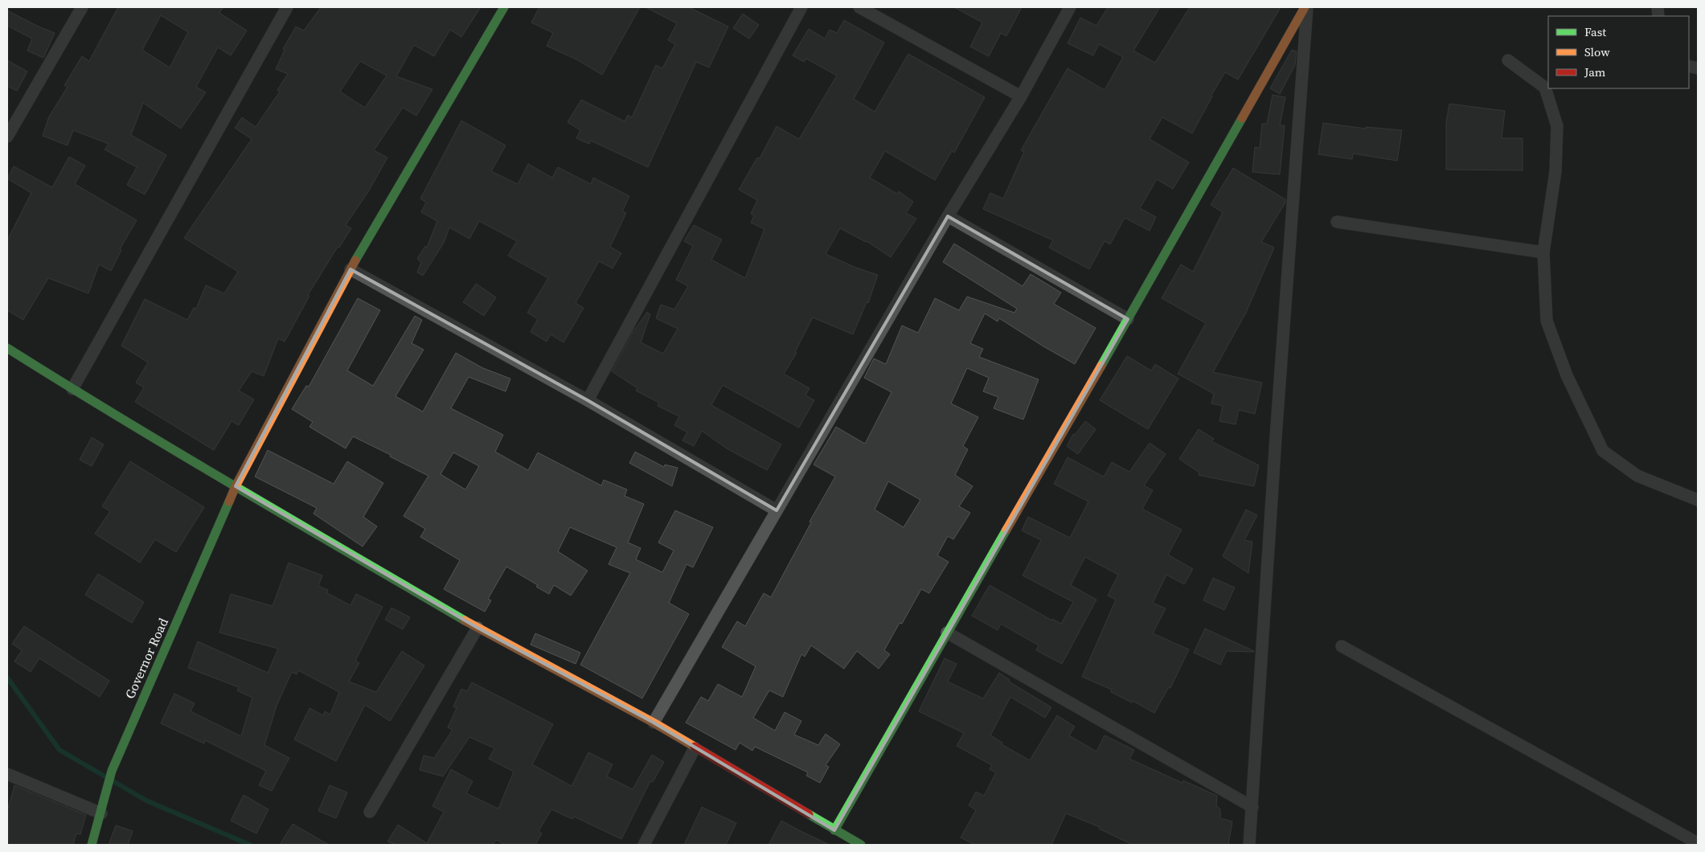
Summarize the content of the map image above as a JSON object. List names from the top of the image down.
{
  "streets": {
    "street": ["Governor Road"]
  },
  "legend": ["Fast", "Slow", "Jam"]
}
